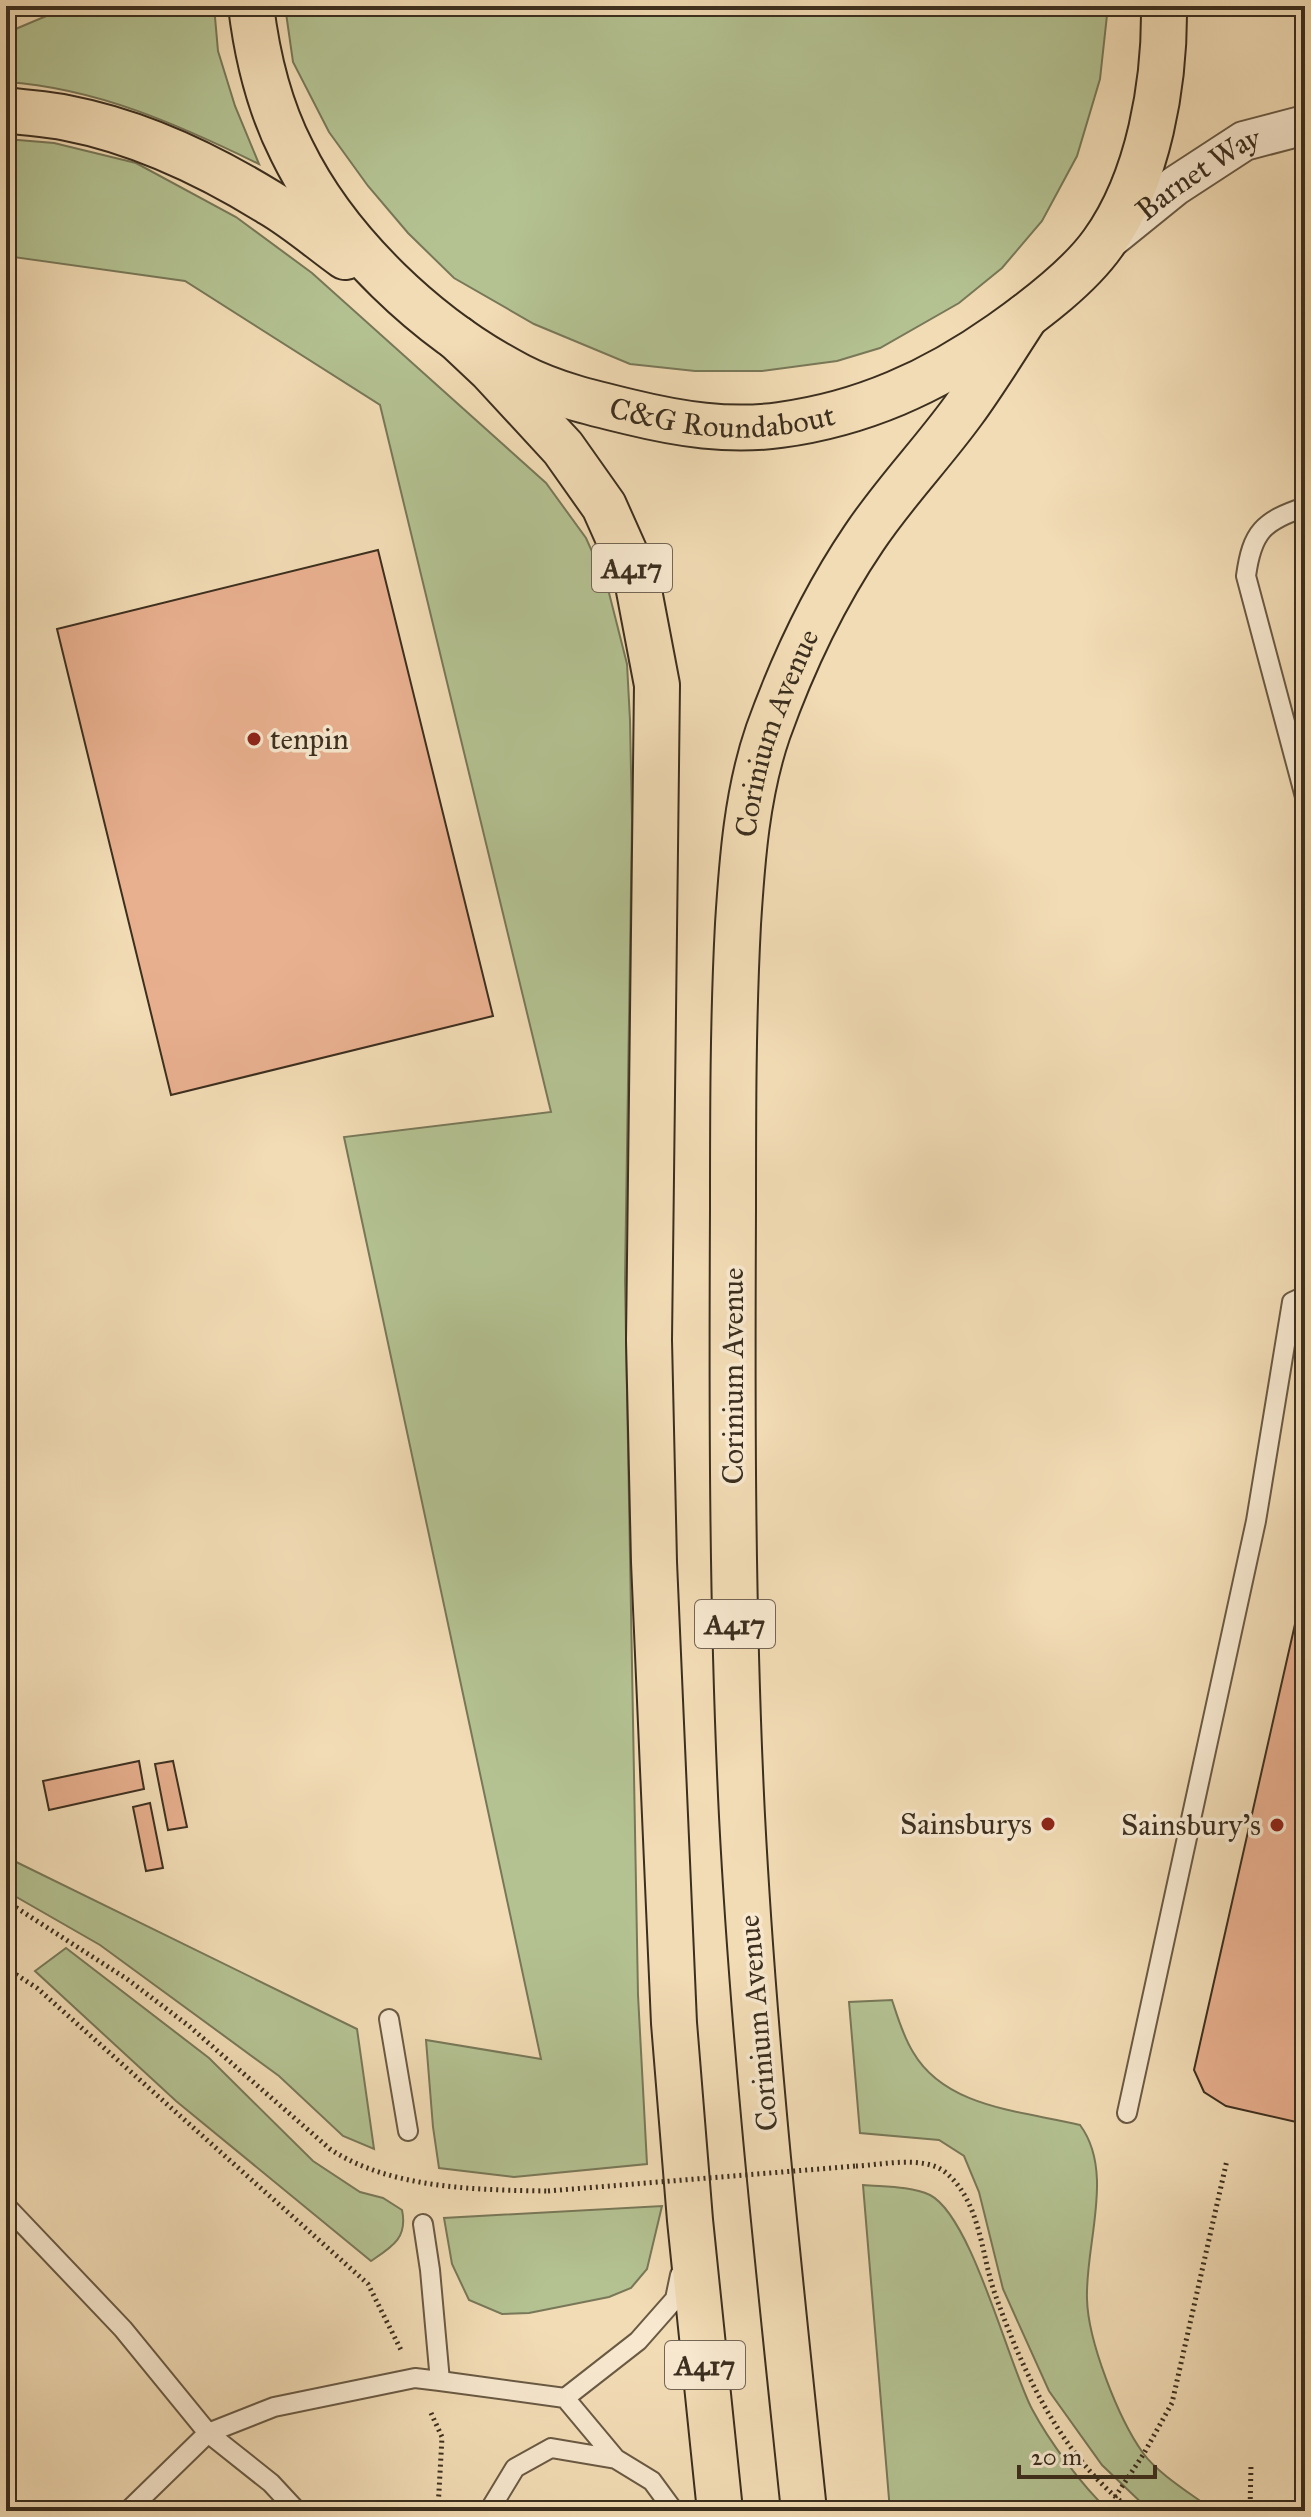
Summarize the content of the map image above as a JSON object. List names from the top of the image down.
{
  "streets": {
    "highway": ["C&G Roundabout", "A417", "Corinium Avenue"],
    "street": ["Barnet Way"]
  },
  "crossings": [
    ["Barnet Way", "C&G Roundabout"],
    ["C&G Roundabout", "A417"],
    ["C&G Roundabout", "Corinium Avenue"]
  ],
  "places": ["tenpin", "Sainsburys", "Sainsbury's"],
  "scale_bar": "20 m"
}
